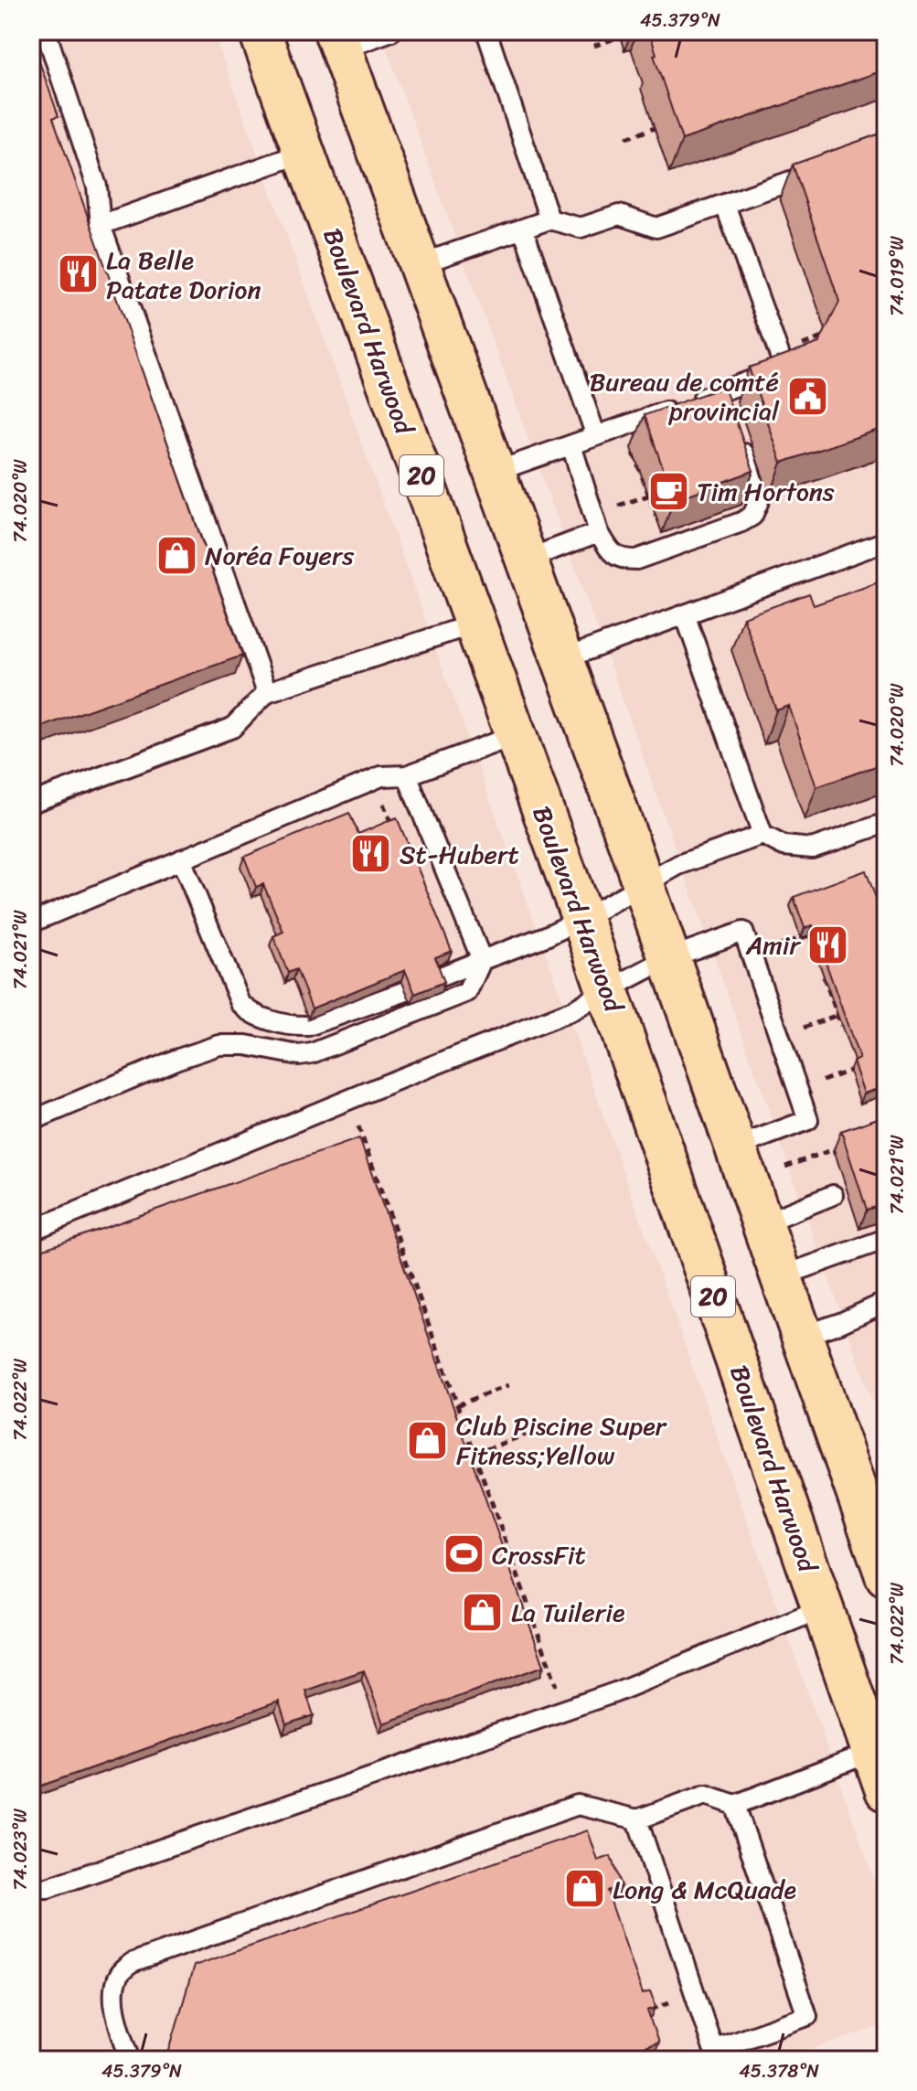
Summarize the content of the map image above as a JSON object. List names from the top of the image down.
{
  "streets": {
    "highway": ["Boulevard Harwood", "20"]
  },
  "places": {
    "restaurant": ["La Belle Patate Dorion", "St-Hubert", "Amir"],
    "public building": ["Bureau de comté provincial"],
    "cafe": ["Tim Hortons"],
    "shop": [
      "Noréa Foyers",
      "Club Piscine Super Fitness;Yellow",
      "La Tuilerie",
      "Long & McQuade"
    ],
    "sports": ["CrossFit"]
  },
  "coordinates": [
    "45.379°N",
    "74.019°W",
    "74.020°W",
    "74.021°W",
    "74.022°W",
    "74.023°W",
    "45.378°N"
  ]
}
